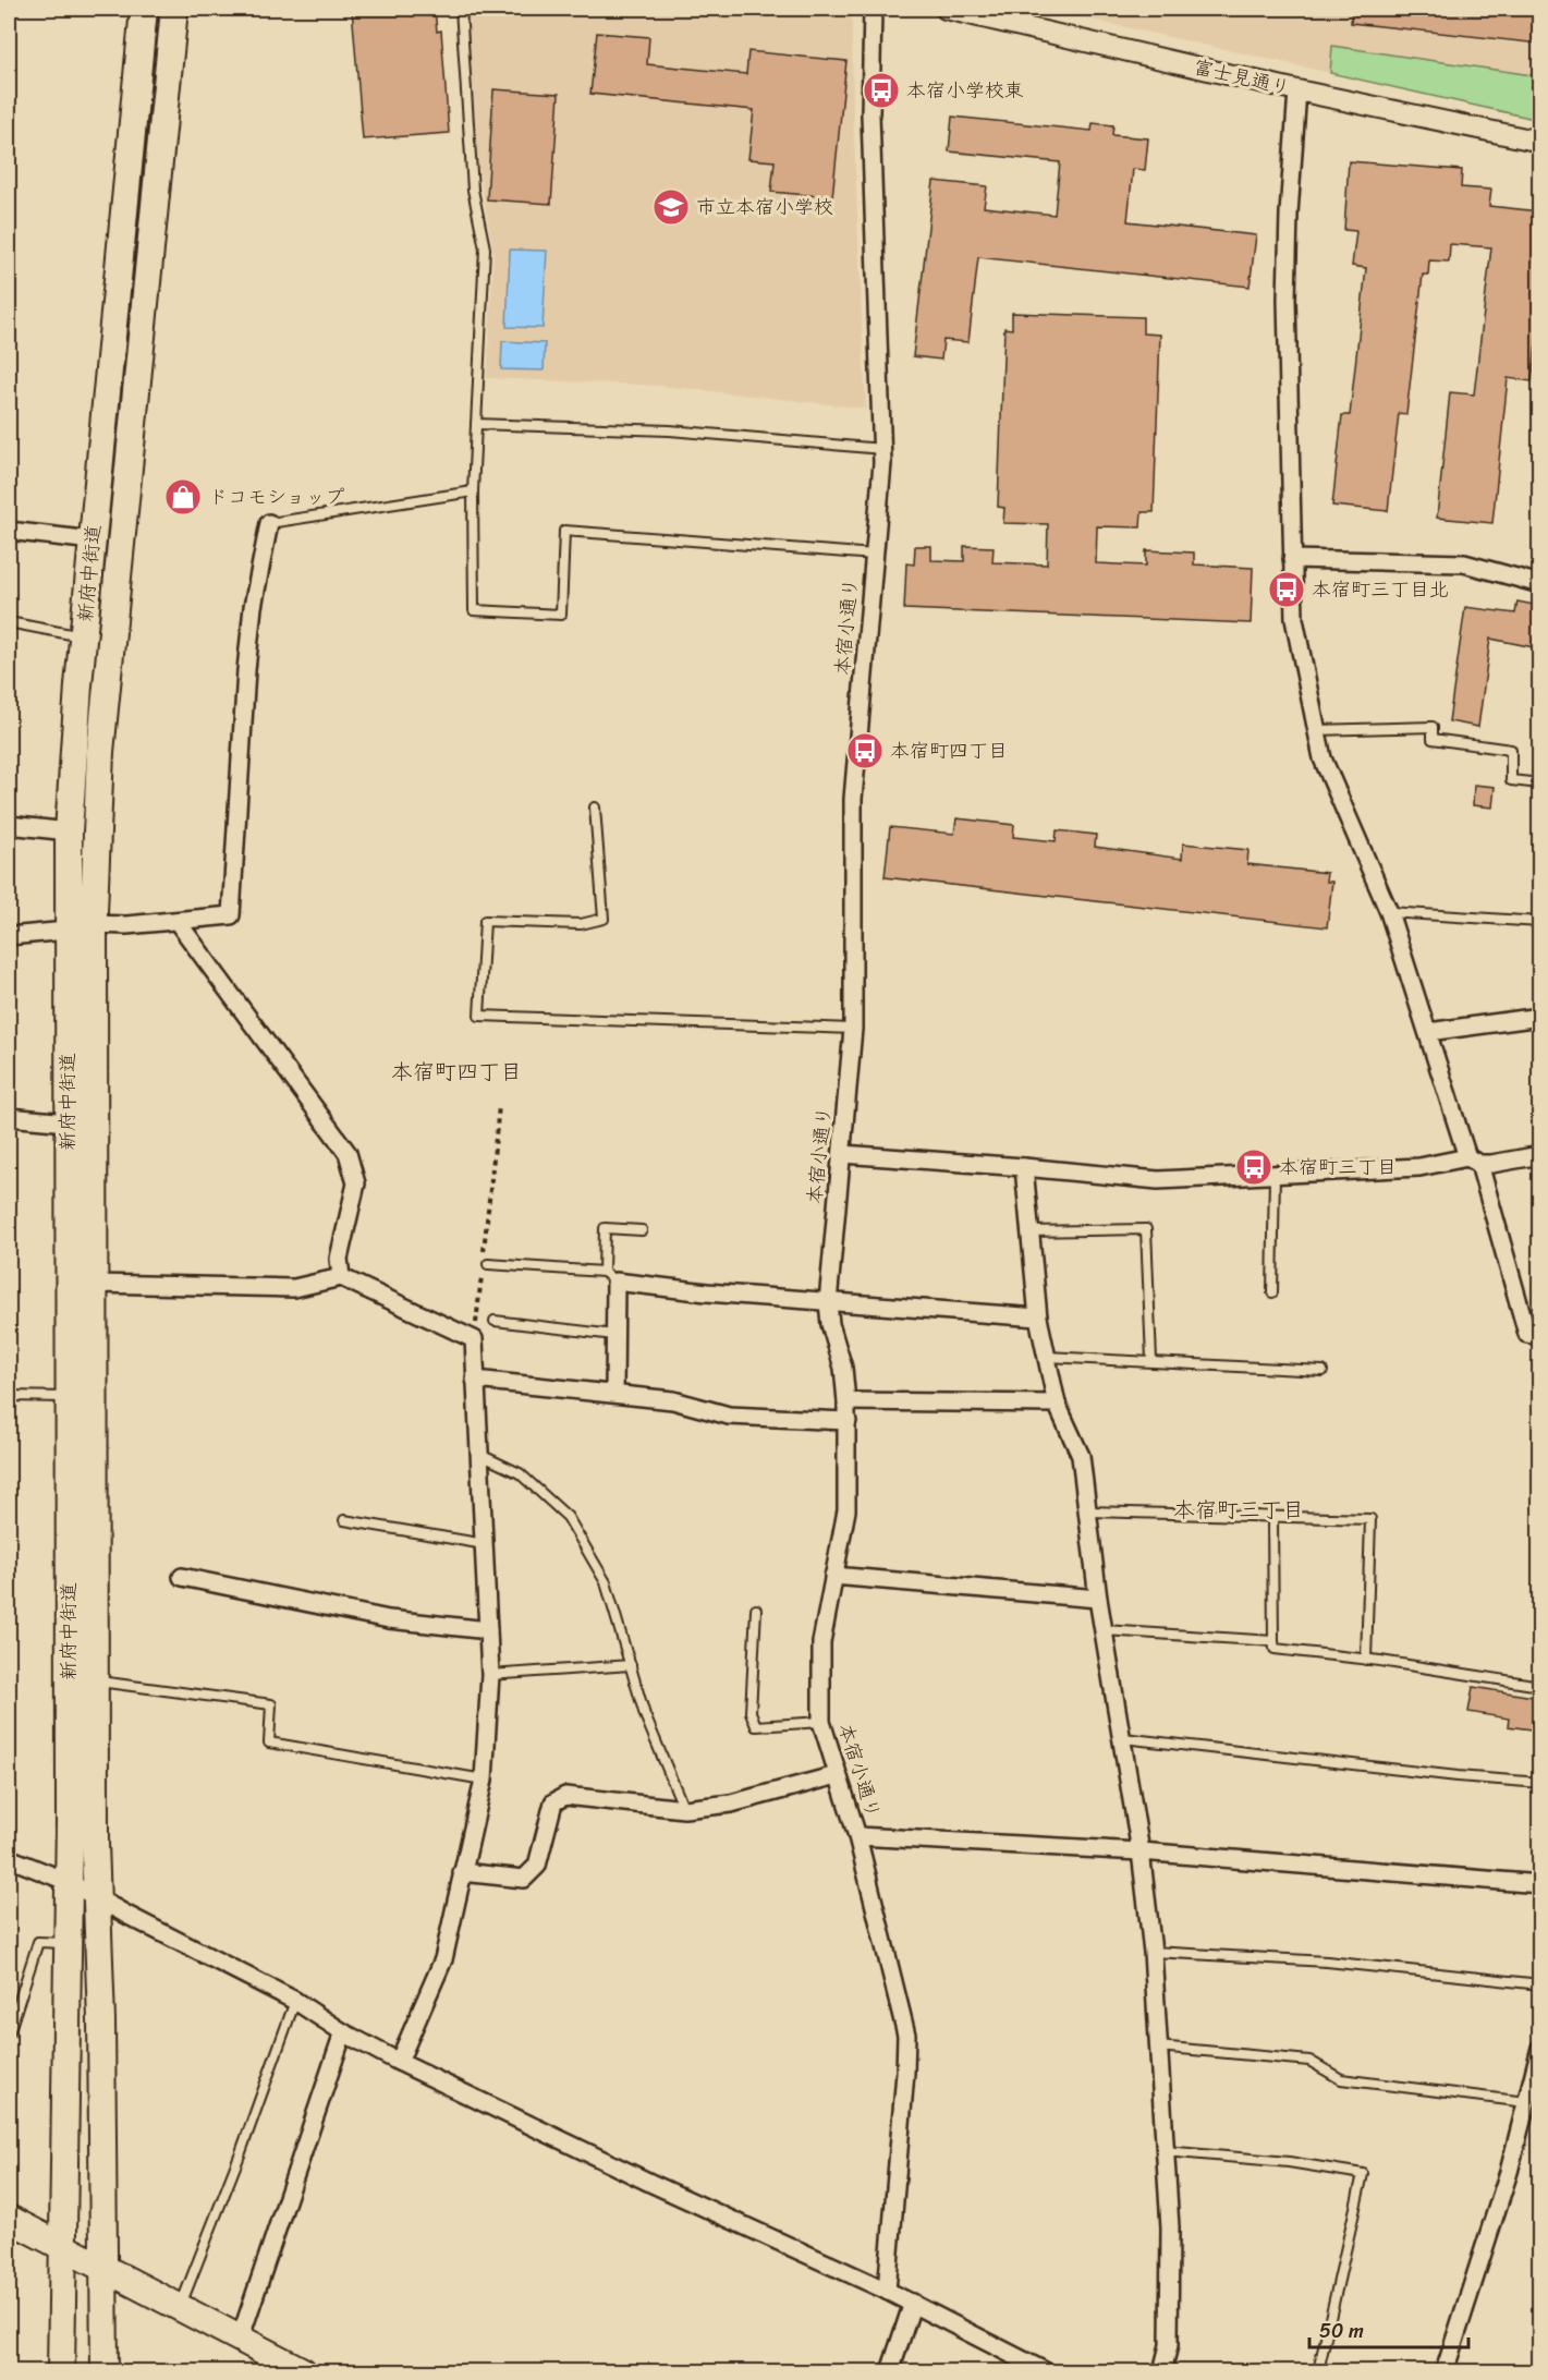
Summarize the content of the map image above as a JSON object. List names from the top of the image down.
{
  "streets": {
    "main road": ["新府中街道"],
    "street": ["富士見通り", "本宿小通り"]
  },
  "districts": ["本宿町四丁目", "本宿町三丁目"],
  "places": {
    "bus stop": [
      "本宿小学校東",
      "本宿町三丁目北",
      "本宿町四丁目",
      "本宿町三丁目"
    ],
    "school or university": ["市立本宿小学校"],
    "shop": ["ドコモショップ"]
  },
  "scale_bar": "50 m"
}
